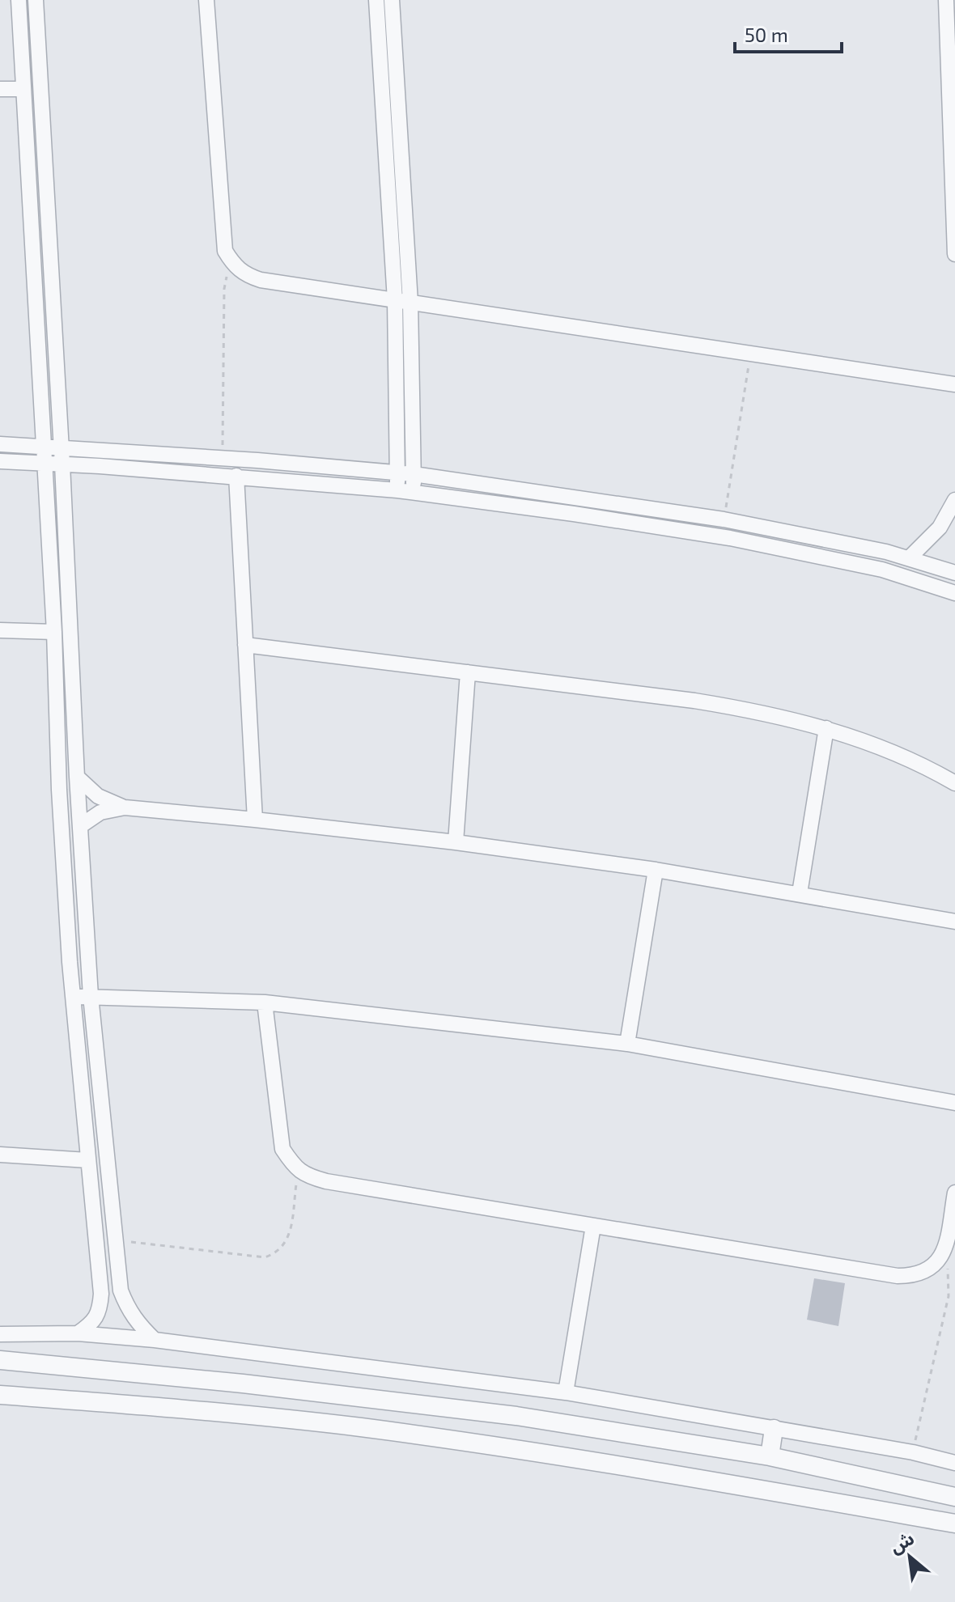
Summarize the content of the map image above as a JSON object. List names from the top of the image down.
{
  "scale_bar": "50 m",
  "north": "top left"
}
